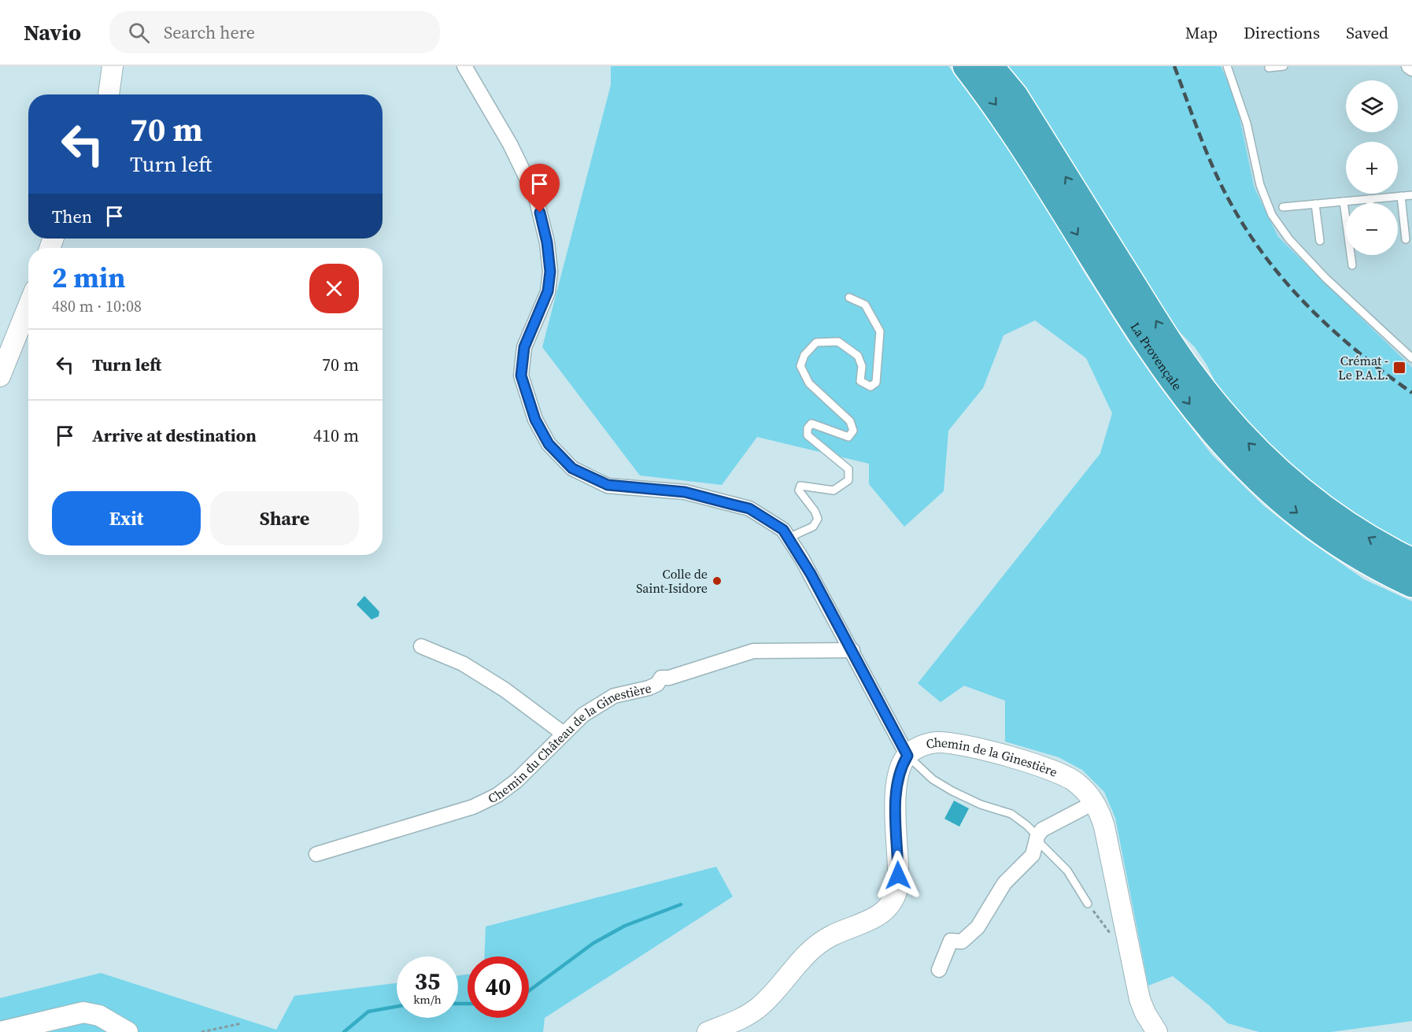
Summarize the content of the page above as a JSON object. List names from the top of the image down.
{
  "streets": {
    "highway": ["La Provençale"],
    "street": ["Chemin du Château de la Ginestière", "Chemin de la Ginestière"]
  },
  "places": {
    "transit": ["Crémat - Le P.A.L."],
    "other": ["Colle de Saint-Isidore"]
  },
  "page": {
    "header": "Navio",
    "search": "Search here",
    "nav": ["Map", "Directions", "Saved"],
    "map_buttons": ["+", "−"],
    "turn": ["70 m", "Turn left"],
    "then": "Then",
    "heading": ["2 min", "480 m · 10:08"],
    "list": [
      {
        "name": "Turn left",
        "value": "70 m"
      },
      {
        "name": "Arrive at destination",
        "value": "410 m"
      }
    ],
    "buttons": ["Exit", "Share"],
    "speed": "35 km/h",
    "limit": "40"
  }
}
